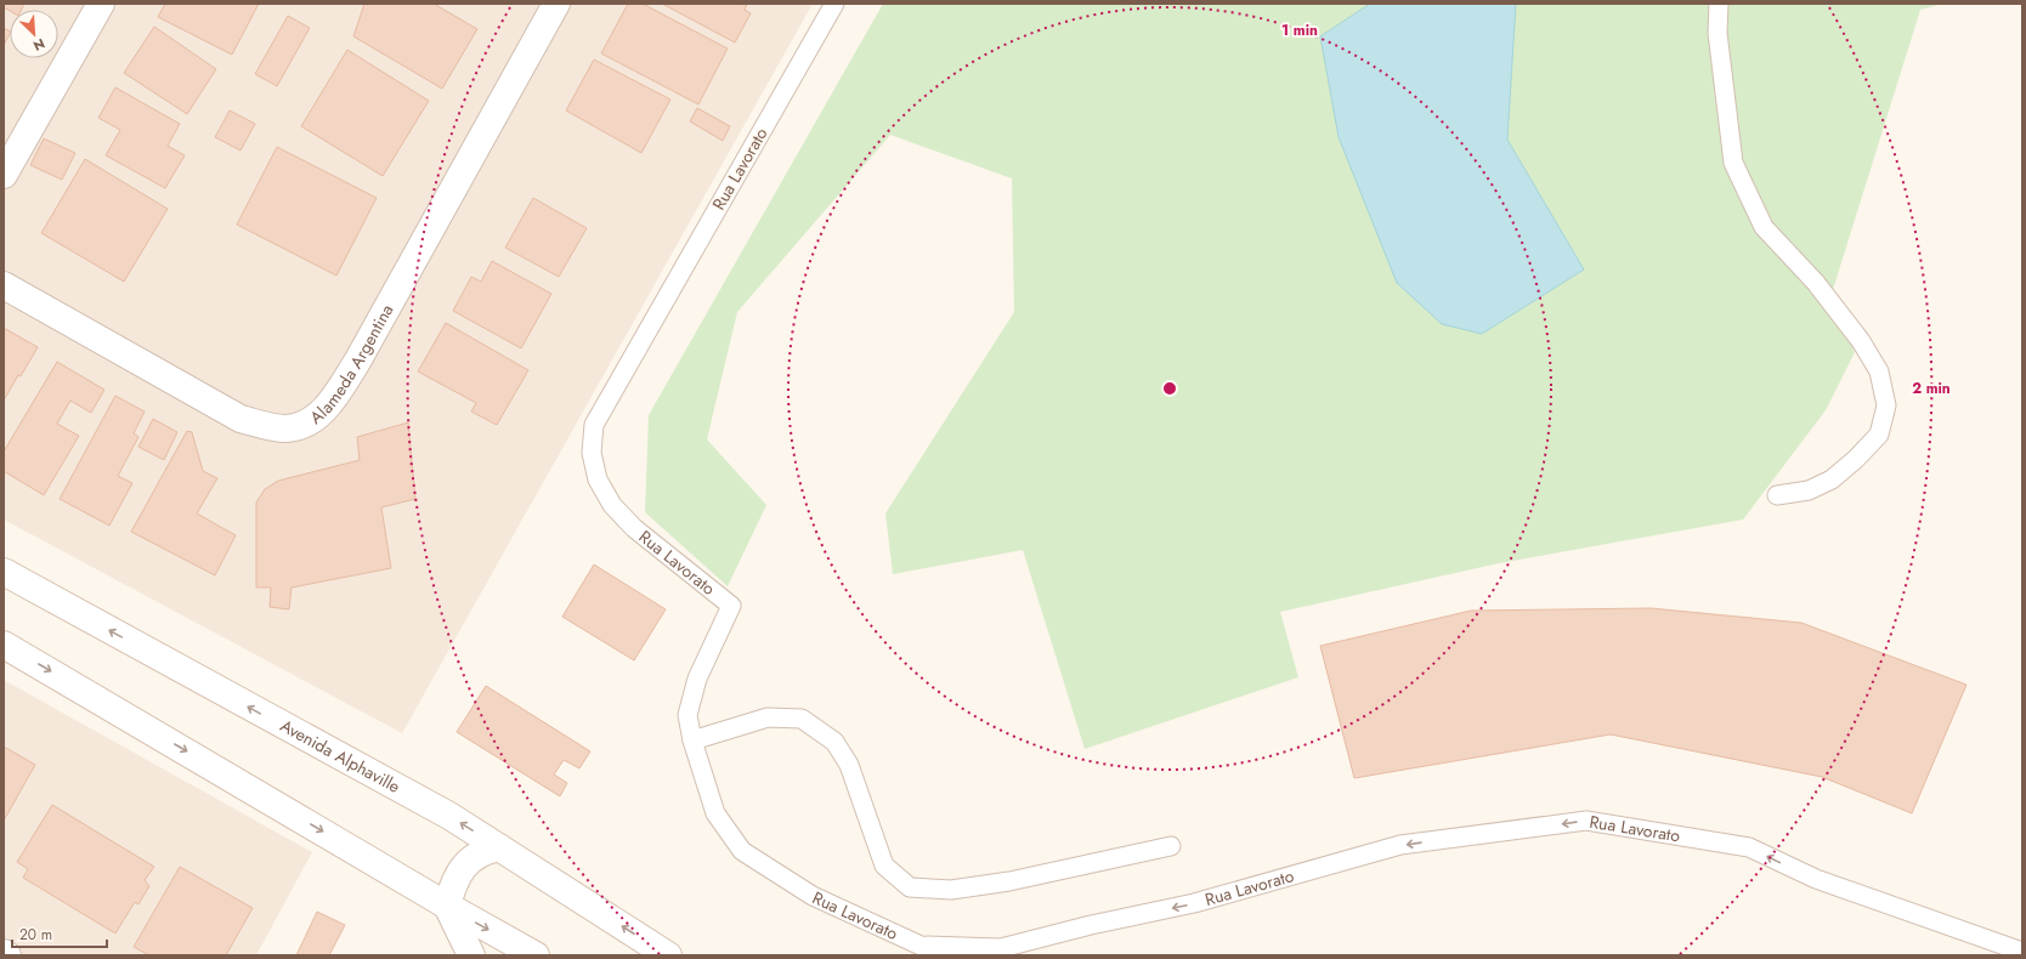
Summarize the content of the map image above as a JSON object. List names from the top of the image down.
{
  "streets": {
    "main road": ["Alameda Argentina", "Avenida Alphaville"],
    "lane": ["Rua Lavorato"]
  },
  "one_way": ["Rua Lavorato"],
  "scale_bar": "20 m",
  "north": "bottom right",
  "rings": ["1 min", "2 min"]
}
